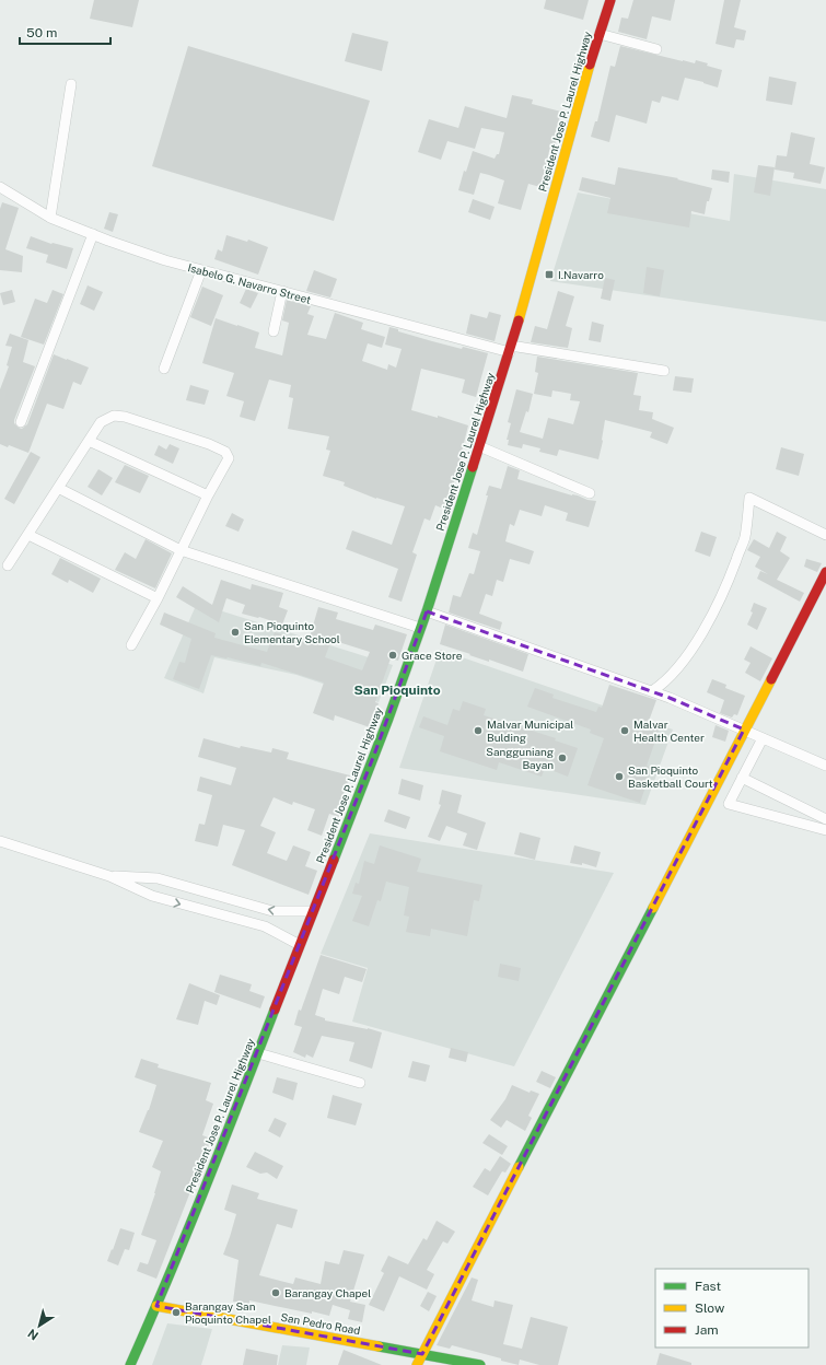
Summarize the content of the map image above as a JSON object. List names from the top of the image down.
{
  "streets": {
    "main road": ["President Jose P. Laurel Highway", "San Pedro Road"],
    "street": ["Isabelo G. Navarro Street"]
  },
  "crossings": [
    ["President Jose P. Laurel Highway", "Isabelo G. Navarro Street"],
    ["President Jose P. Laurel Highway", "San Pedro Road"]
  ],
  "districts": ["San Pioquinto"],
  "places": {
    "transit": ["I.Navarro"],
    "other": [
      "San Pioquinto Elementary School",
      "Grace Store",
      "Malvar Municipal Bulding",
      "Malvar Health Center",
      "Sangguniang Bayan",
      "San Pioquinto Basketball Court",
      "Barangay Chapel",
      "Barangay San Pioquinto Chapel"
    ]
  },
  "legend": ["Fast", "Slow", "Jam"],
  "scale_bar": "50 m",
  "north": "bottom left"
}
